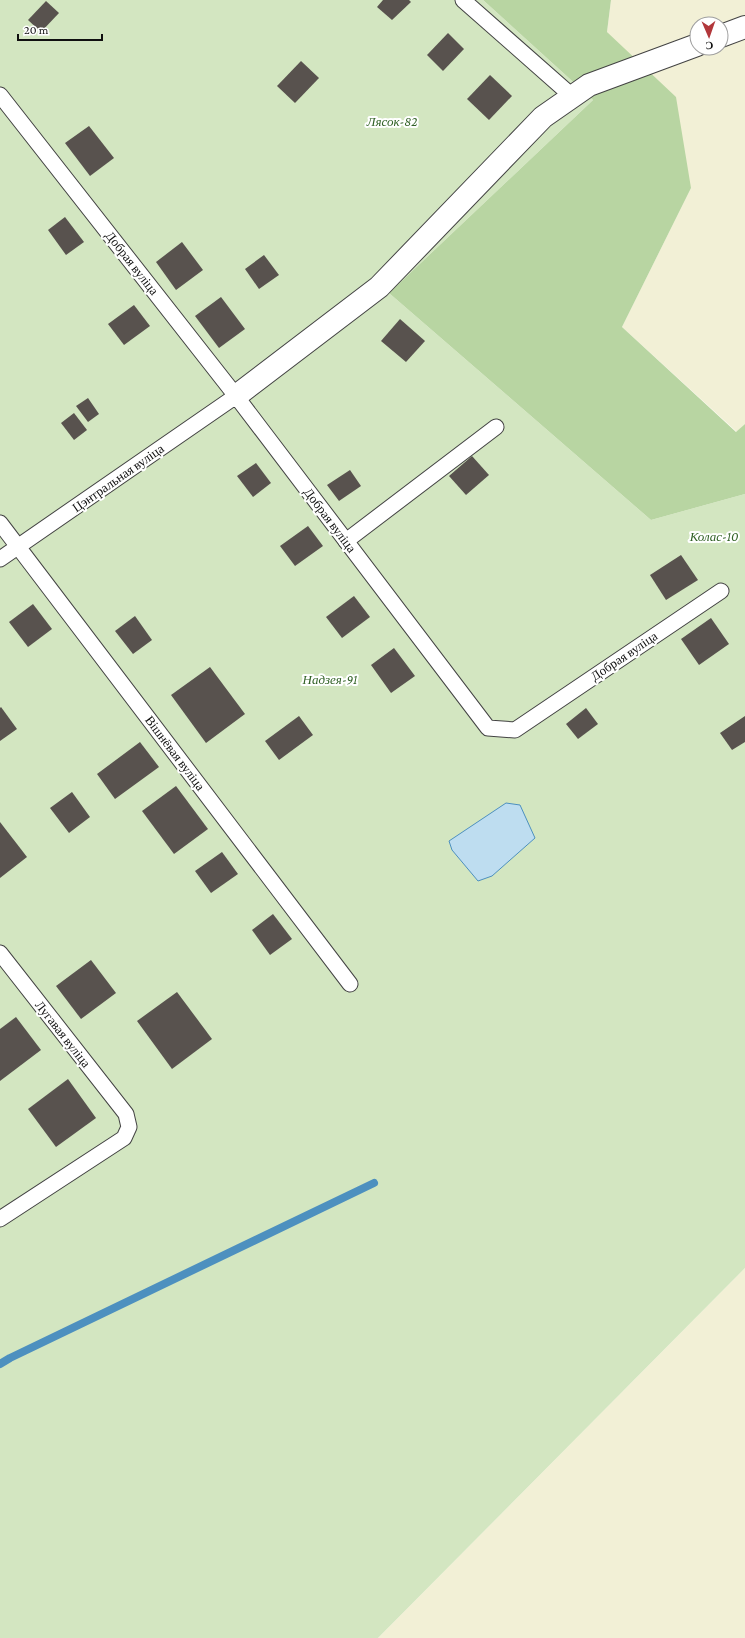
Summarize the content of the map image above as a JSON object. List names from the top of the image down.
{
  "streets": {
    "lane": [
      "Добрая вуліца",
      "Цэнтральная вуліца",
      "Вішнёвая вуліца",
      "Лугавая вуліца"
    ]
  },
  "crossings": [
    ["Добрая вуліца", "Цэнтральная вуліца"],
    ["Цэнтральная вуліца", "Вішнёвая вуліца"]
  ],
  "parks": ["Лясок-82", "Колас-10", "Надзея-91"],
  "scale_bar": "20 m",
  "north": "bottom"
}
